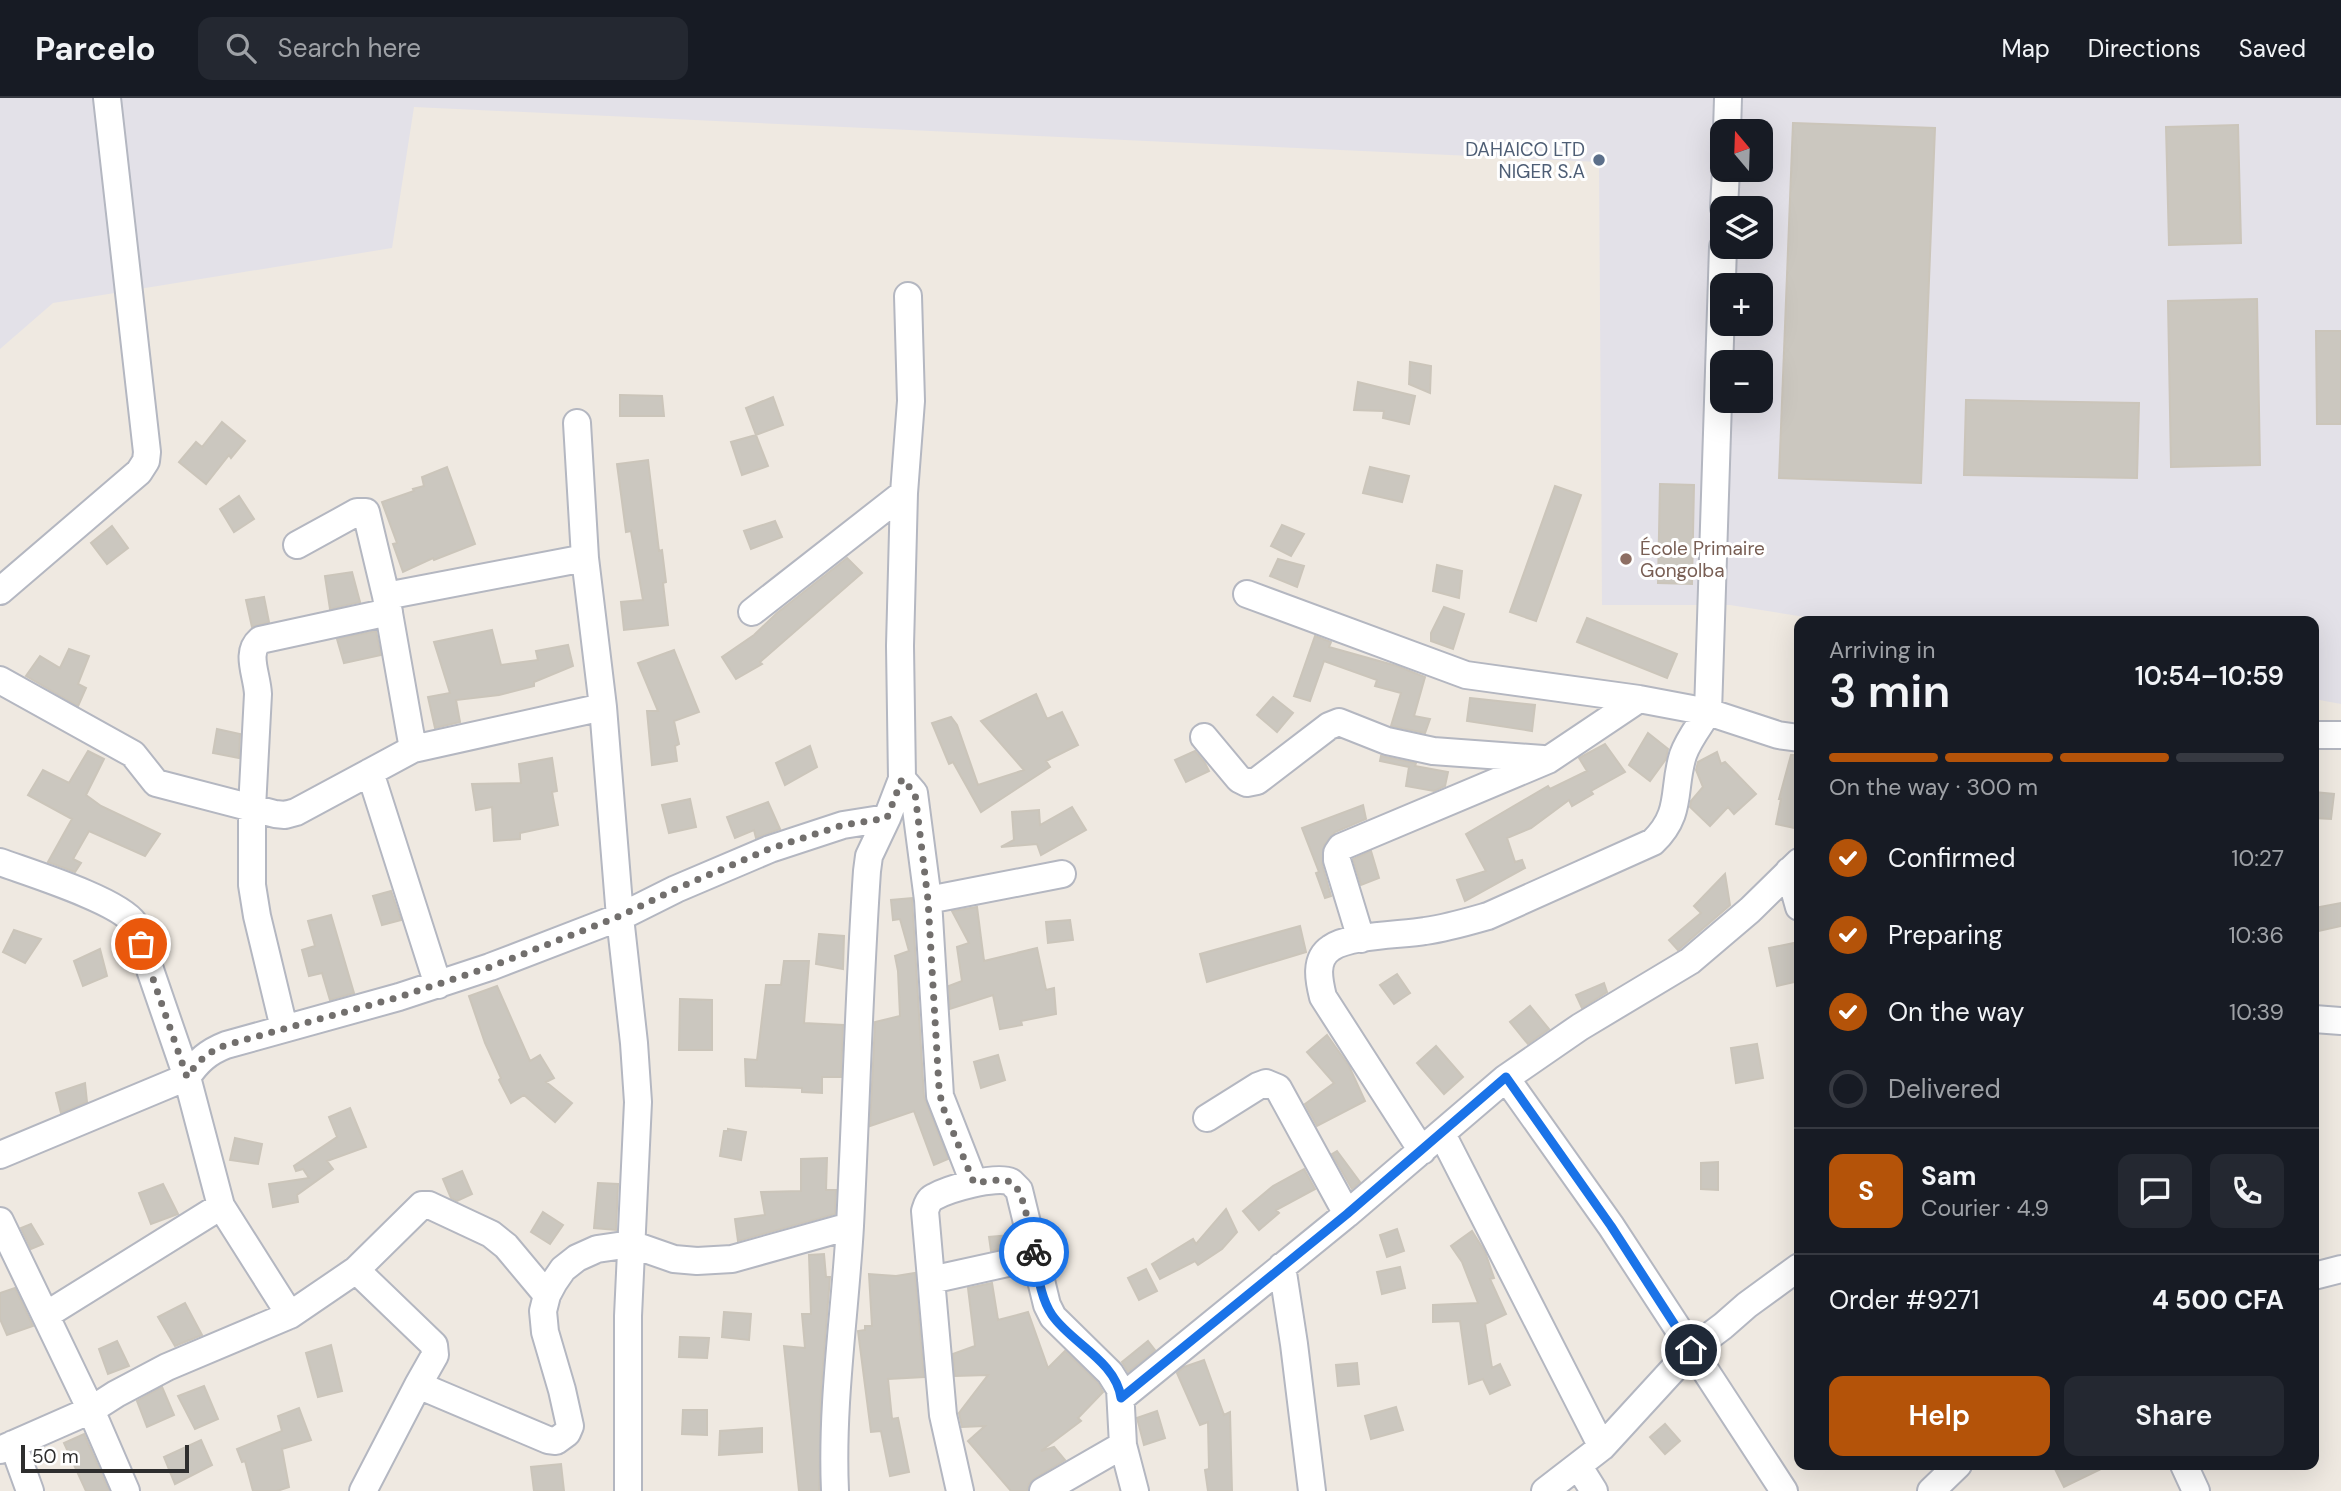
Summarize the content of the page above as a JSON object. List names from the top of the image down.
{
  "places": ["DAHAICO LTD NIGER S.A", "École Primaire Gongolba"],
  "scale_bar": "50 m",
  "north": "top",
  "page": {
    "header": "Parcelo",
    "search": "Search here",
    "nav": ["Map", "Directions", "Saved"],
    "map_buttons": ["+", "−"],
    "heading": ["3 min", "Arriving in", "10:54–10:59"],
    "panel": [
      "Sam",
      "Courier · 4.9",
      "Order #9271",
      "4 500 CFA"
    ],
    "bar": "On the way · 300 m",
    "list": [
      ["Confirmed", "10:27"],
      ["Preparing", "10:36"],
      ["On the way", "10:39"],
      "Delivered"
    ],
    "round": "S",
    "buttons": ["Help", "Share"],
    "scale": "50 m"
  }
}
